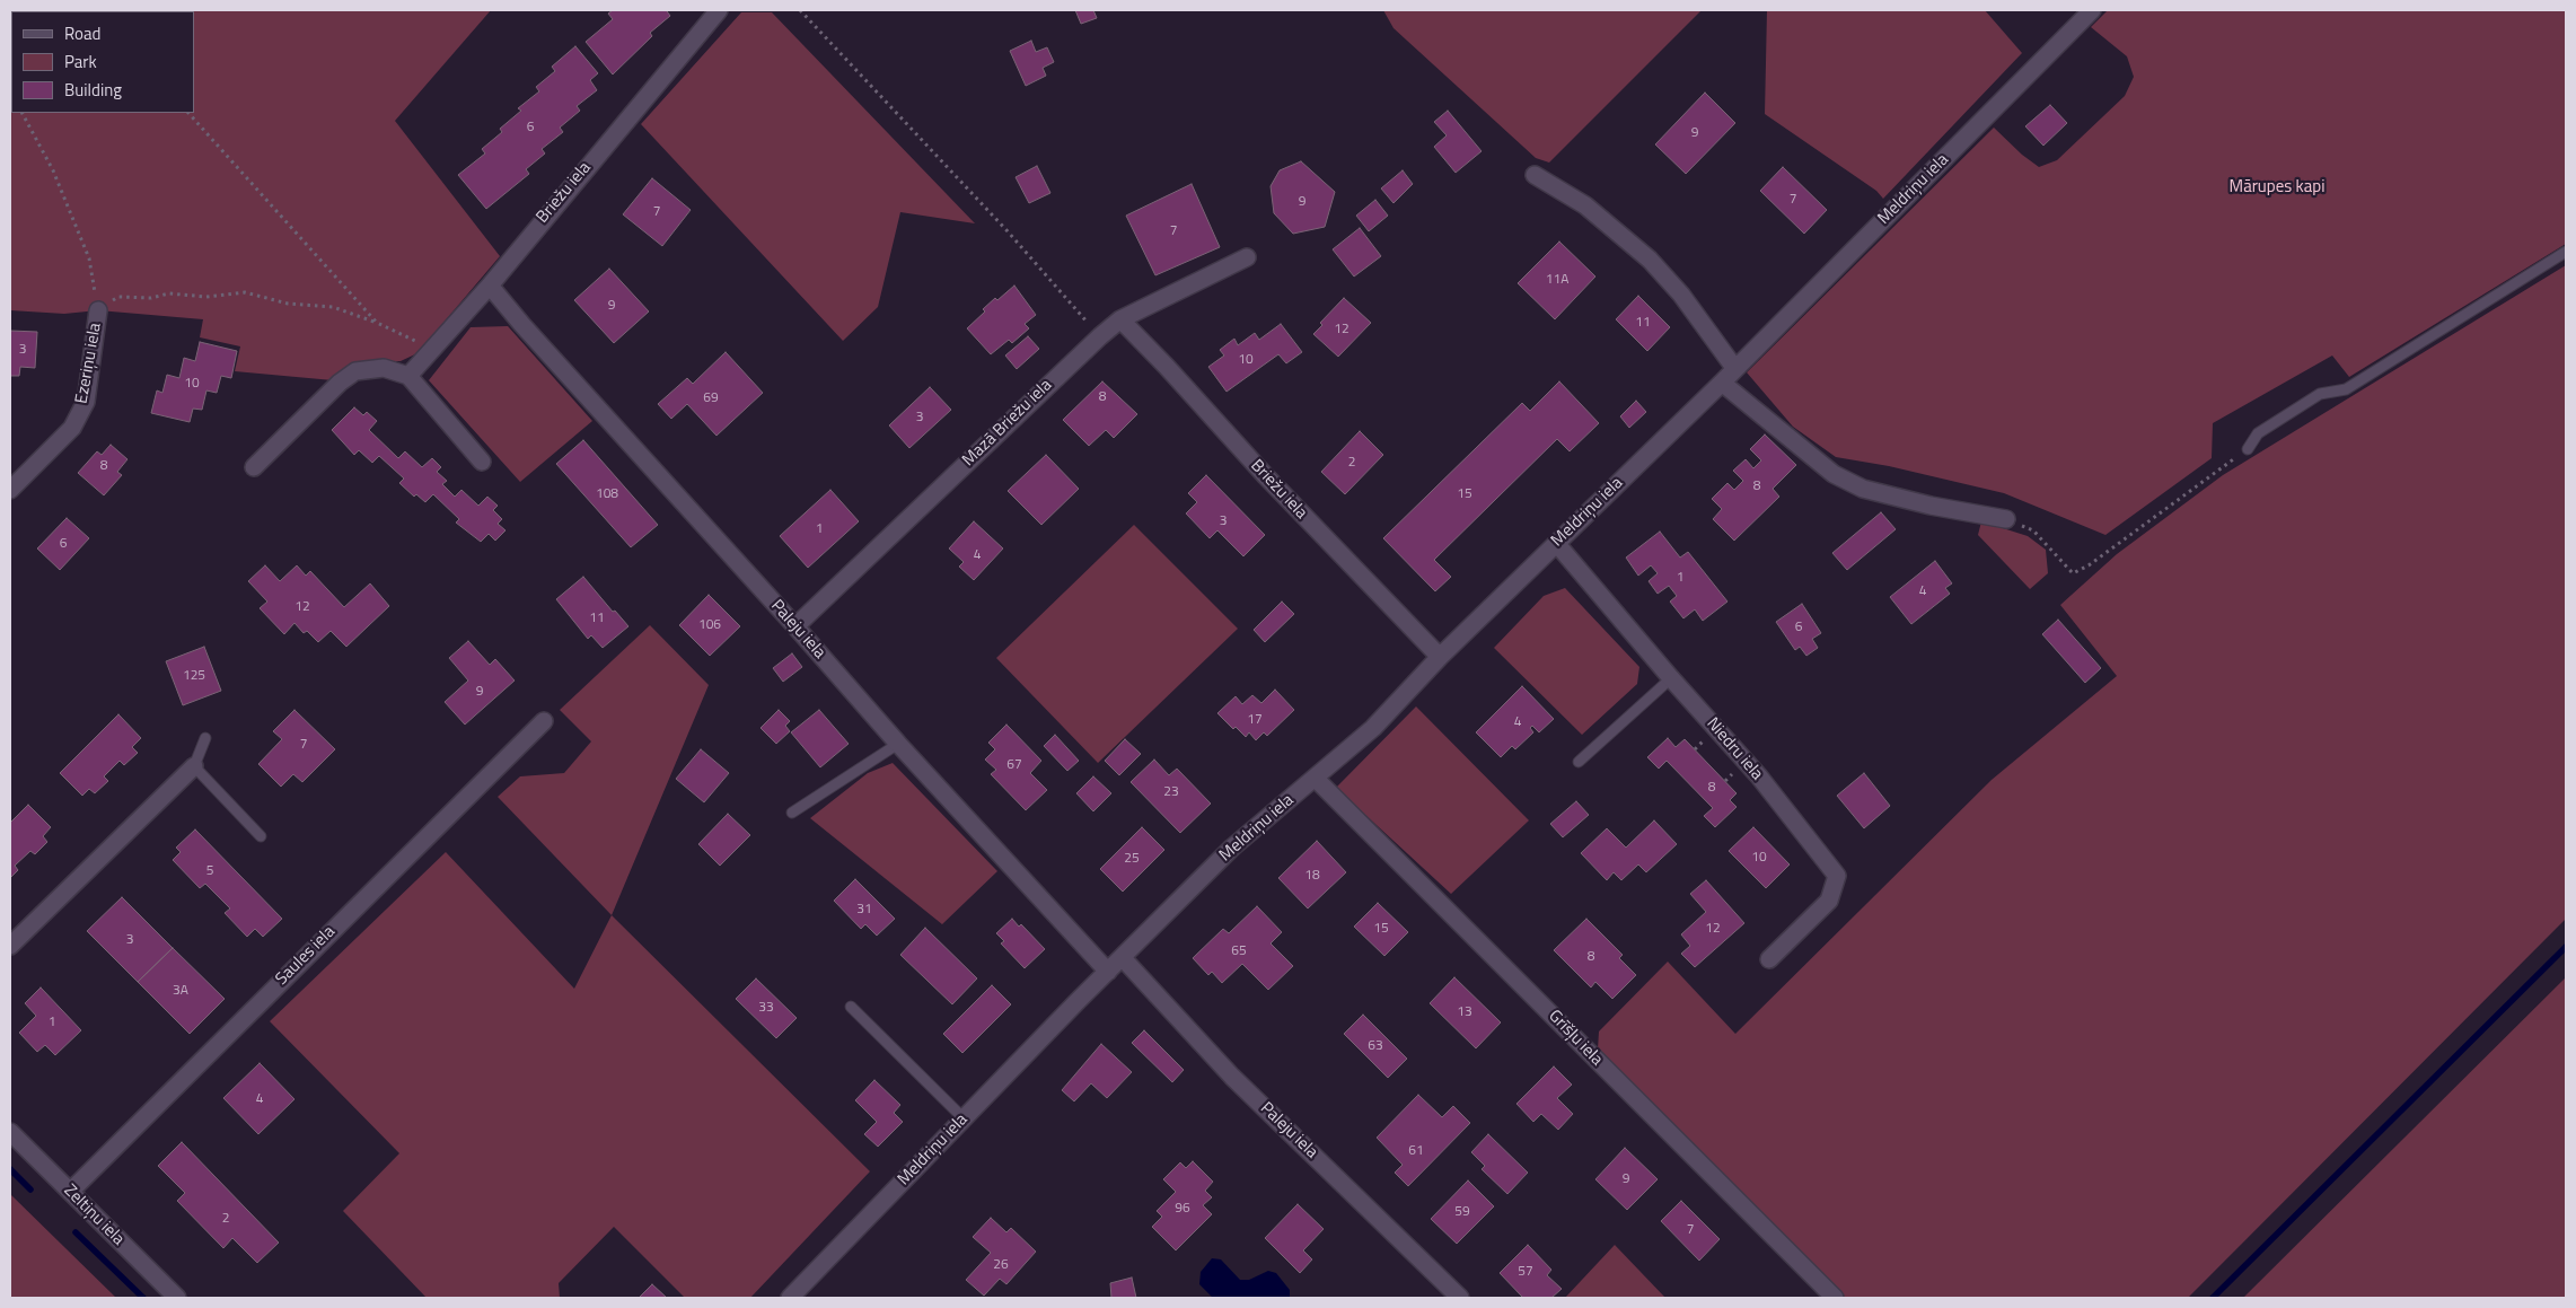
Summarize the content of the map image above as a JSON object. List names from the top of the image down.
{
  "streets": {
    "street": [
      "Meldriņu iela",
      "Briežu iela",
      "Ezeriņu iela",
      "Mazā Briežu iela",
      "Paleju iela",
      "Niedru iela",
      "Saules iela",
      "Grīšļu iela",
      "Zeltiņu iela"
    ]
  },
  "crossings": [
    ["Meldriņu iela", "Briežu iela"],
    ["Meldriņu iela", "Paleju iela"],
    ["Meldriņu iela", "Niedru iela"],
    ["Meldriņu iela", "Grīšļu iela"],
    ["Briežu iela", "Mazā Briežu iela"],
    ["Briežu iela", "Paleju iela"],
    ["Mazā Briežu iela", "Paleju iela"],
    ["Saules iela", "Zeltiņu iela"]
  ],
  "parks": ["Mārupes kapi"],
  "house_numbers": [
    "6",
    "9",
    "7",
    "9",
    "7",
    "7",
    "11A",
    "9",
    "11",
    "12",
    "3",
    "10",
    "10",
    "8",
    "69",
    "3",
    "2",
    "8",
    "8",
    "108",
    "15",
    "3",
    "1",
    "6",
    "4",
    "1",
    "4",
    "12",
    "11",
    "106",
    "6",
    "125",
    "9",
    "17",
    "4",
    "7",
    "67",
    "8",
    "23",
    "10",
    "25",
    "5",
    "18",
    "31",
    "15",
    "12",
    "3",
    "65",
    "8",
    "3A",
    "33",
    "13",
    "1",
    "63",
    "4",
    "61",
    "9",
    "96",
    "59",
    "2",
    "7",
    "26",
    "57"
  ],
  "legend": ["Road", "Park", "Building"]
}
